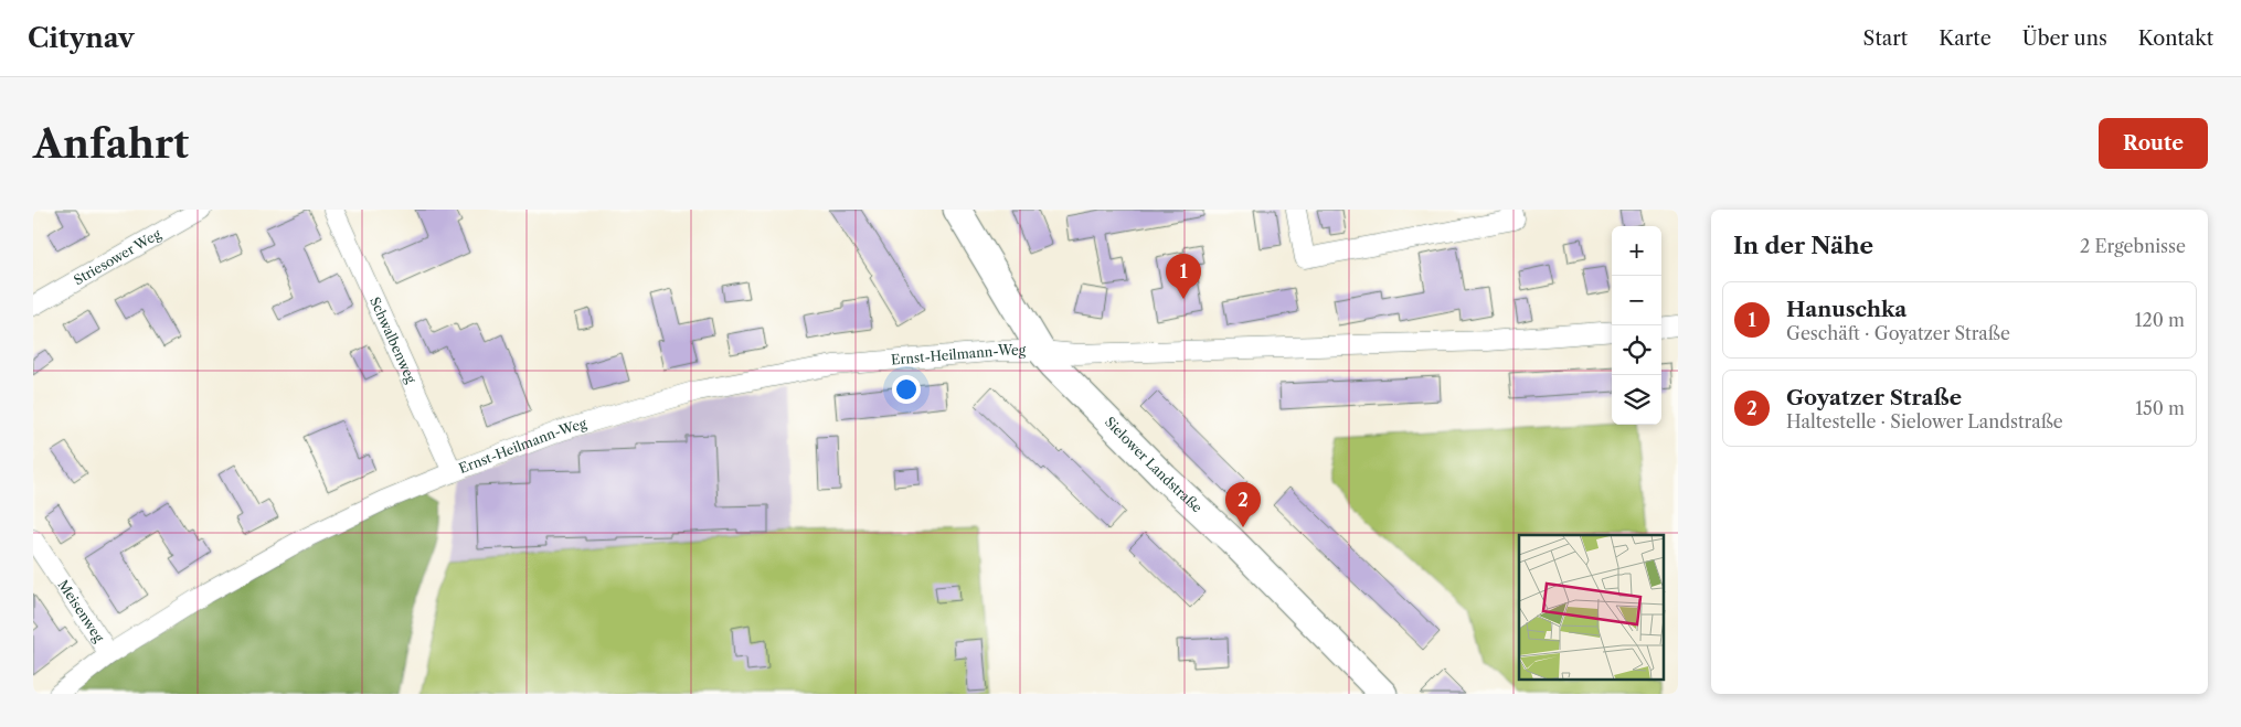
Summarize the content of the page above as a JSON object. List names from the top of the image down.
{
  "streets": {
    "main road": ["Sielower Landstraße"],
    "street": [
      "Striesower Weg",
      "Schwalbenweg",
      "Ernst-Heilmann-Weg",
      "Meisenweg"
    ]
  },
  "crossings": [
    ["Schwalbenweg", "Ernst-Heilmann-Weg"],
    ["Ernst-Heilmann-Weg", "Sielower Landstraße"],
    ["Ernst-Heilmann-Weg", "Meisenweg"]
  ],
  "page": {
    "header": "Citynav",
    "nav": [
      "Start",
      "Karte",
      "Über uns",
      "Kontakt"
    ],
    "buttons": "Route",
    "title": "Anfahrt",
    "heading": ["In der Nähe", "2 Ergebnisse"],
    "map_buttons": ["+", "−"],
    "pins": ["1", "2"],
    "list": [
      {
        "mark": "1",
        "name": "Hanuschka",
        "note": "Geschäft · Goyatzer Straße",
        "value": "120 m"
      },
      {
        "mark": "2",
        "name": "Goyatzer Straße",
        "note": "Haltestelle · Sielower Landstraße",
        "value": "150 m"
      }
    ]
  }
}
